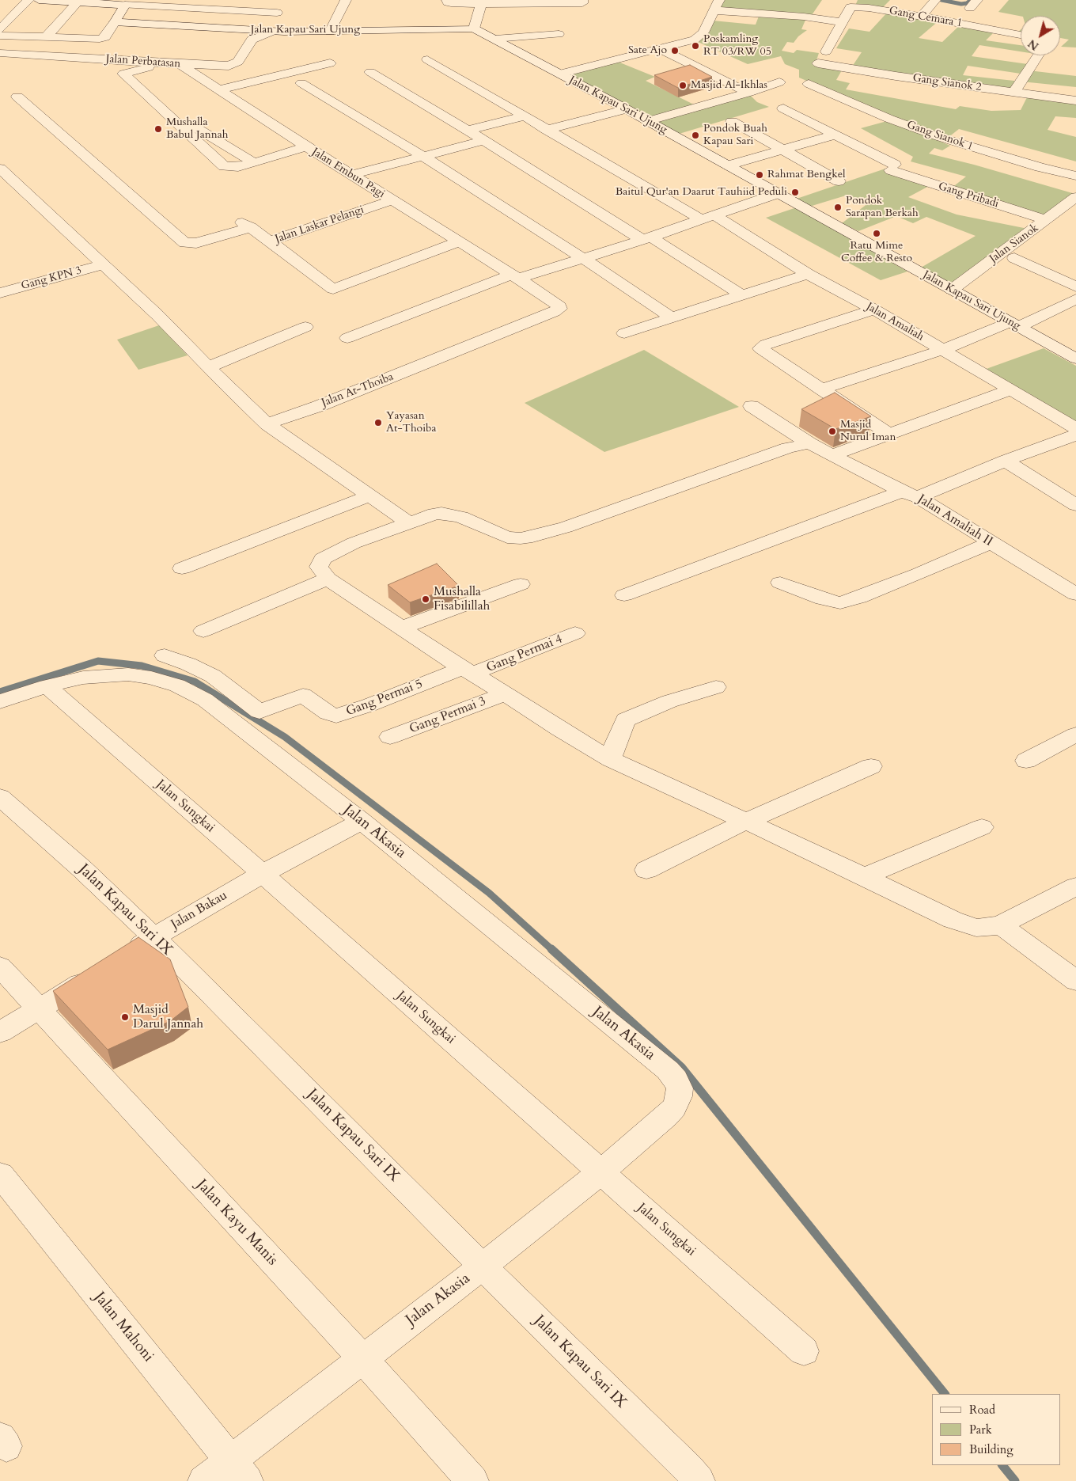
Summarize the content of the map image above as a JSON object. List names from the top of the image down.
{
  "streets": {
    "street": [
      "Gang Cemara 1",
      "Jalan Kapau Sari Ujung",
      "Jalan Perbatasan",
      "Gang Sianok 2",
      "Gang Sianok 1",
      "Jalan Embun Pagi",
      "Gang Pribadi",
      "Jalan Laskar Pelangi",
      "Jalan Sianok",
      "Gang KPN 3",
      "Jalan Amaliah",
      "Jalan At-Thoiba",
      "Jalan Amaliah II",
      "Gang Permai 4",
      "Gang Permai 5",
      "Gang Permai 3",
      "Jalan Sungkai",
      "Jalan Akasia",
      "Jalan Kapau Sari IX",
      "Jalan Bakau",
      "Jalan Kayu Manis",
      "Jalan Mahoni"
    ]
  },
  "crossings": [
    ["Jalan Kapau Sari Ujung", "Jalan Perbatasan"],
    ["Jalan Kapau Sari Ujung", "Jalan Sianok"],
    ["Jalan Perbatasan", "Jalan Embun Pagi"],
    ["Jalan Embun Pagi", "Jalan Laskar Pelangi"],
    ["Jalan Embun Pagi", "Jalan At-Thoiba"],
    ["Gang Pribadi", "Jalan Sianok"],
    ["Gang Permai 4", "Gang Permai 5"],
    ["Jalan Sungkai", "Jalan Akasia"],
    ["Jalan Sungkai", "Jalan Bakau"],
    ["Jalan Akasia", "Jalan Kapau Sari IX"],
    ["Jalan Akasia", "Jalan Bakau"],
    ["Jalan Akasia", "Jalan Kayu Manis"],
    ["Jalan Akasia", "Jalan Mahoni"],
    ["Jalan Kapau Sari IX", "Jalan Bakau"]
  ],
  "places": [
    "Poskamling RT 03/RW 05",
    "Sate Ajo",
    "Masjid Al-Ikhlas",
    "Mushalla Babul Jannah",
    "Pondok Buah Kapau Sari",
    "Rahmat Bengkel",
    "Baitul Qur'an Daarut Tauhiid Peduli",
    "Pondok Sarapan Berkah",
    "Ratu Mime Coffee & Resto",
    "Yayasan At-Thoiba",
    "Masjid Nurul Iman",
    "Mushalla Fisabilillah",
    "Masjid Darul Jannah"
  ],
  "legend": ["Road", "Park", "Building"],
  "north": "bottom left"
}
